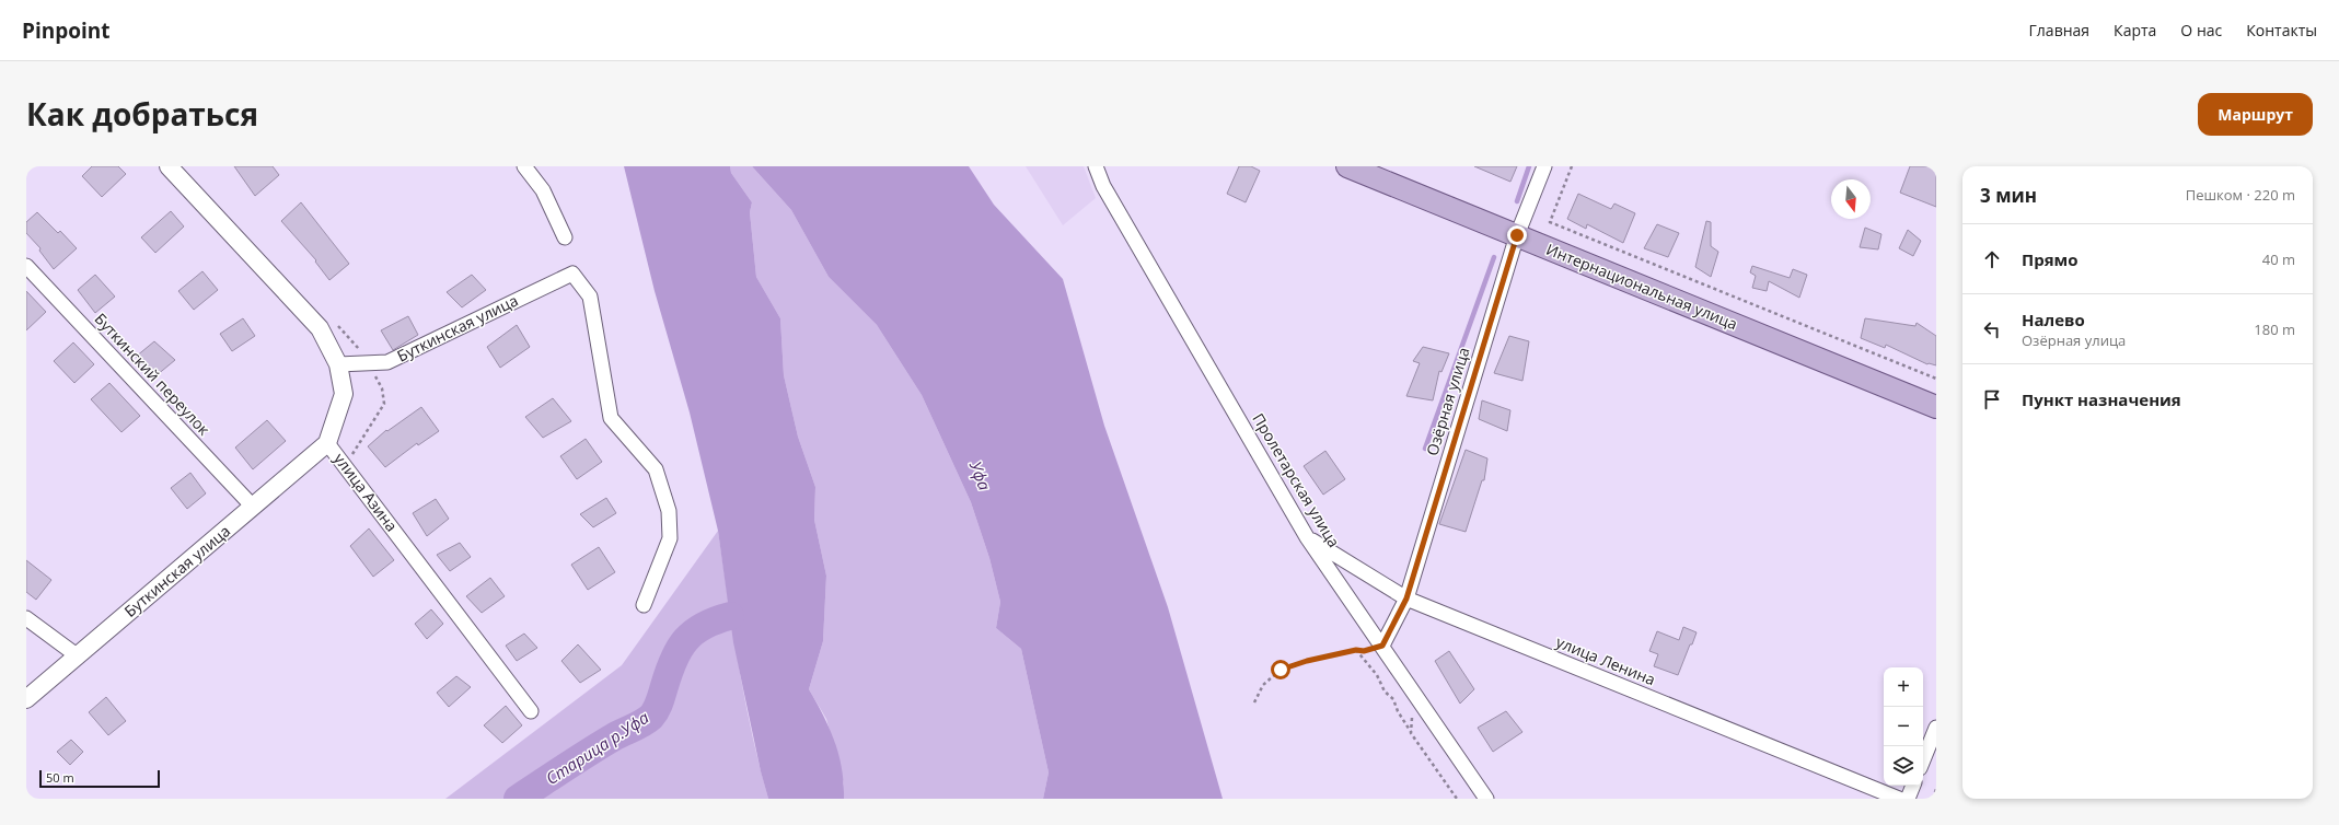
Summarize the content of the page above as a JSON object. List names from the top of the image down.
{
  "streets": {
    "main road": ["Интернациональная улица"],
    "street": [
      "Буткинская улица",
      "Буткинский переулок",
      "Озёрная улица",
      "Пролетарская улица",
      "улица Азина",
      "улица Ленина"
    ]
  },
  "crossings": [
    ["Интернациональная улица", "Озёрная улица"],
    ["Буткинская улица", "Буткинский переулок"],
    ["Буткинская улица", "улица Азина"],
    ["Озёрная улица", "Пролетарская улица"],
    ["Озёрная улица", "улица Ленина"],
    ["Пролетарская улица", "улица Ленина"]
  ],
  "water": ["Уфа", "Старица р.Уфа"],
  "scale_bar": "50 m",
  "north": "bottom",
  "page": {
    "header": "Pinpoint",
    "nav": [
      "Главная",
      "Карта",
      "О нас",
      "Контакты"
    ],
    "title": "Как добраться",
    "buttons": "Маршрут",
    "heading": ["3 мин", "Пешком · 220 m"],
    "list": [
      ["Прямо", "40 m"],
      ["Налево", "Озёрная улица", "180 m"],
      "Пункт назначения"
    ],
    "map_buttons": ["+", "−"],
    "scale": "50 m"
  }
}
